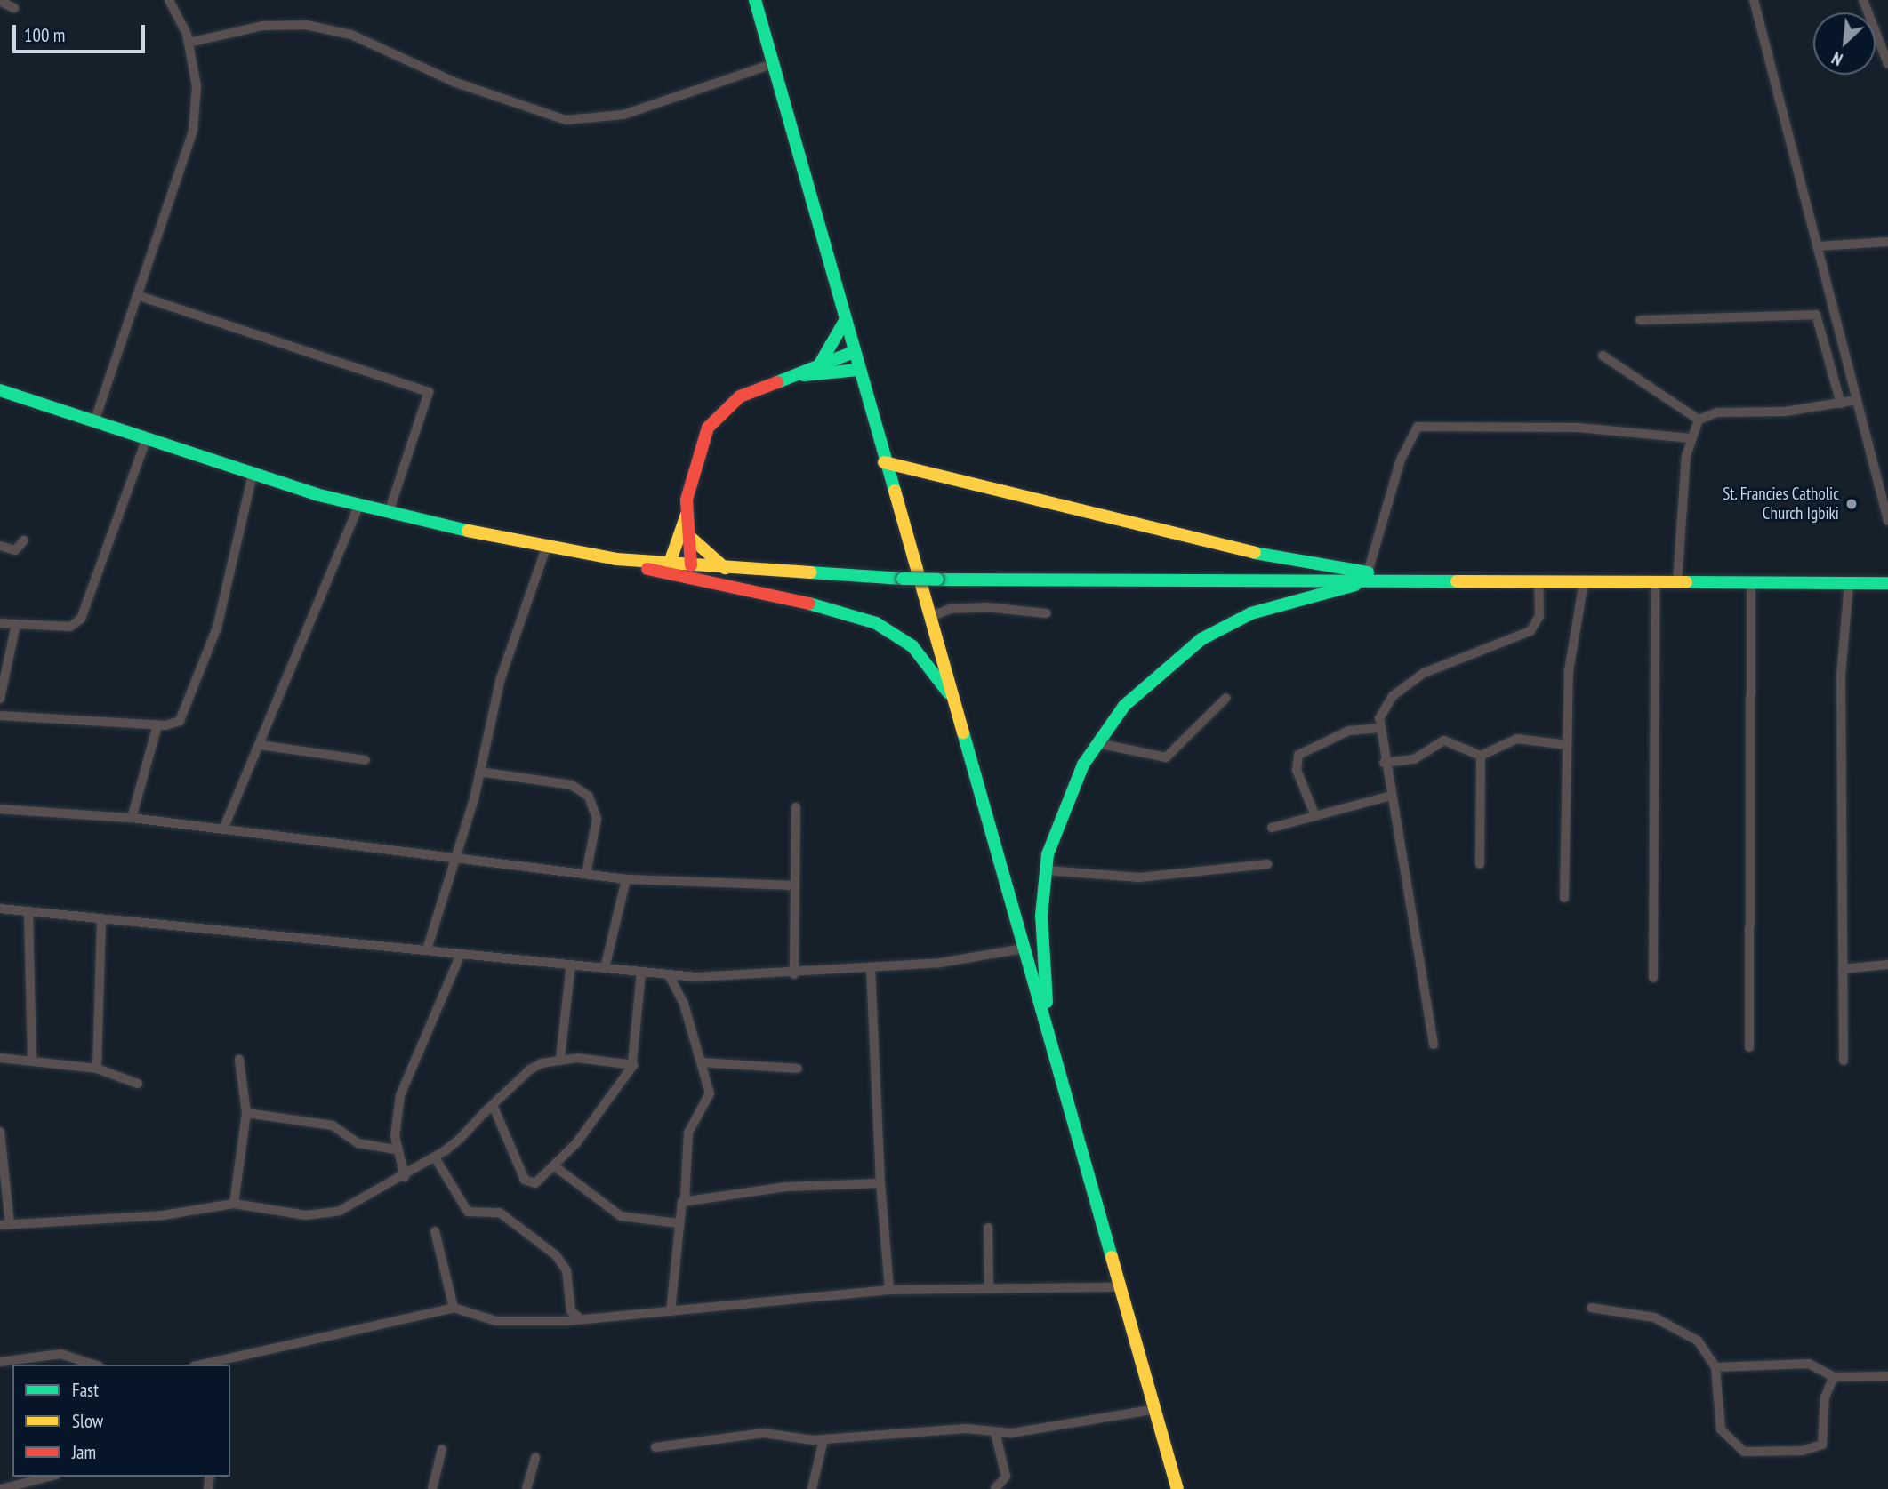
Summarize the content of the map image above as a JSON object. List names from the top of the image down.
{
  "places": ["St. Francies Catholic Church Igbiki"],
  "legend": ["Fast", "Slow", "Jam"],
  "scale_bar": "100 m",
  "north": "bottom left"
}
